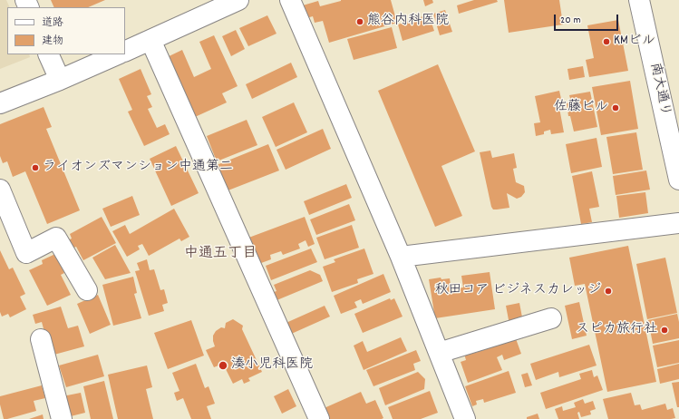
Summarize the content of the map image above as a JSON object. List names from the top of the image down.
{
  "streets": {
    "street": ["南大通り"]
  },
  "districts": ["中通五丁目"],
  "places": [
    "熊谷内科医院",
    "KMビル",
    "佐藤ビル",
    "ライオンズマンション中通第二",
    "秋田コア ビジネスカレッジ",
    "スピカ旅行社",
    "湊小児科医院"
  ],
  "legend": ["道路", "建物"],
  "scale_bar": "20 m"
}
